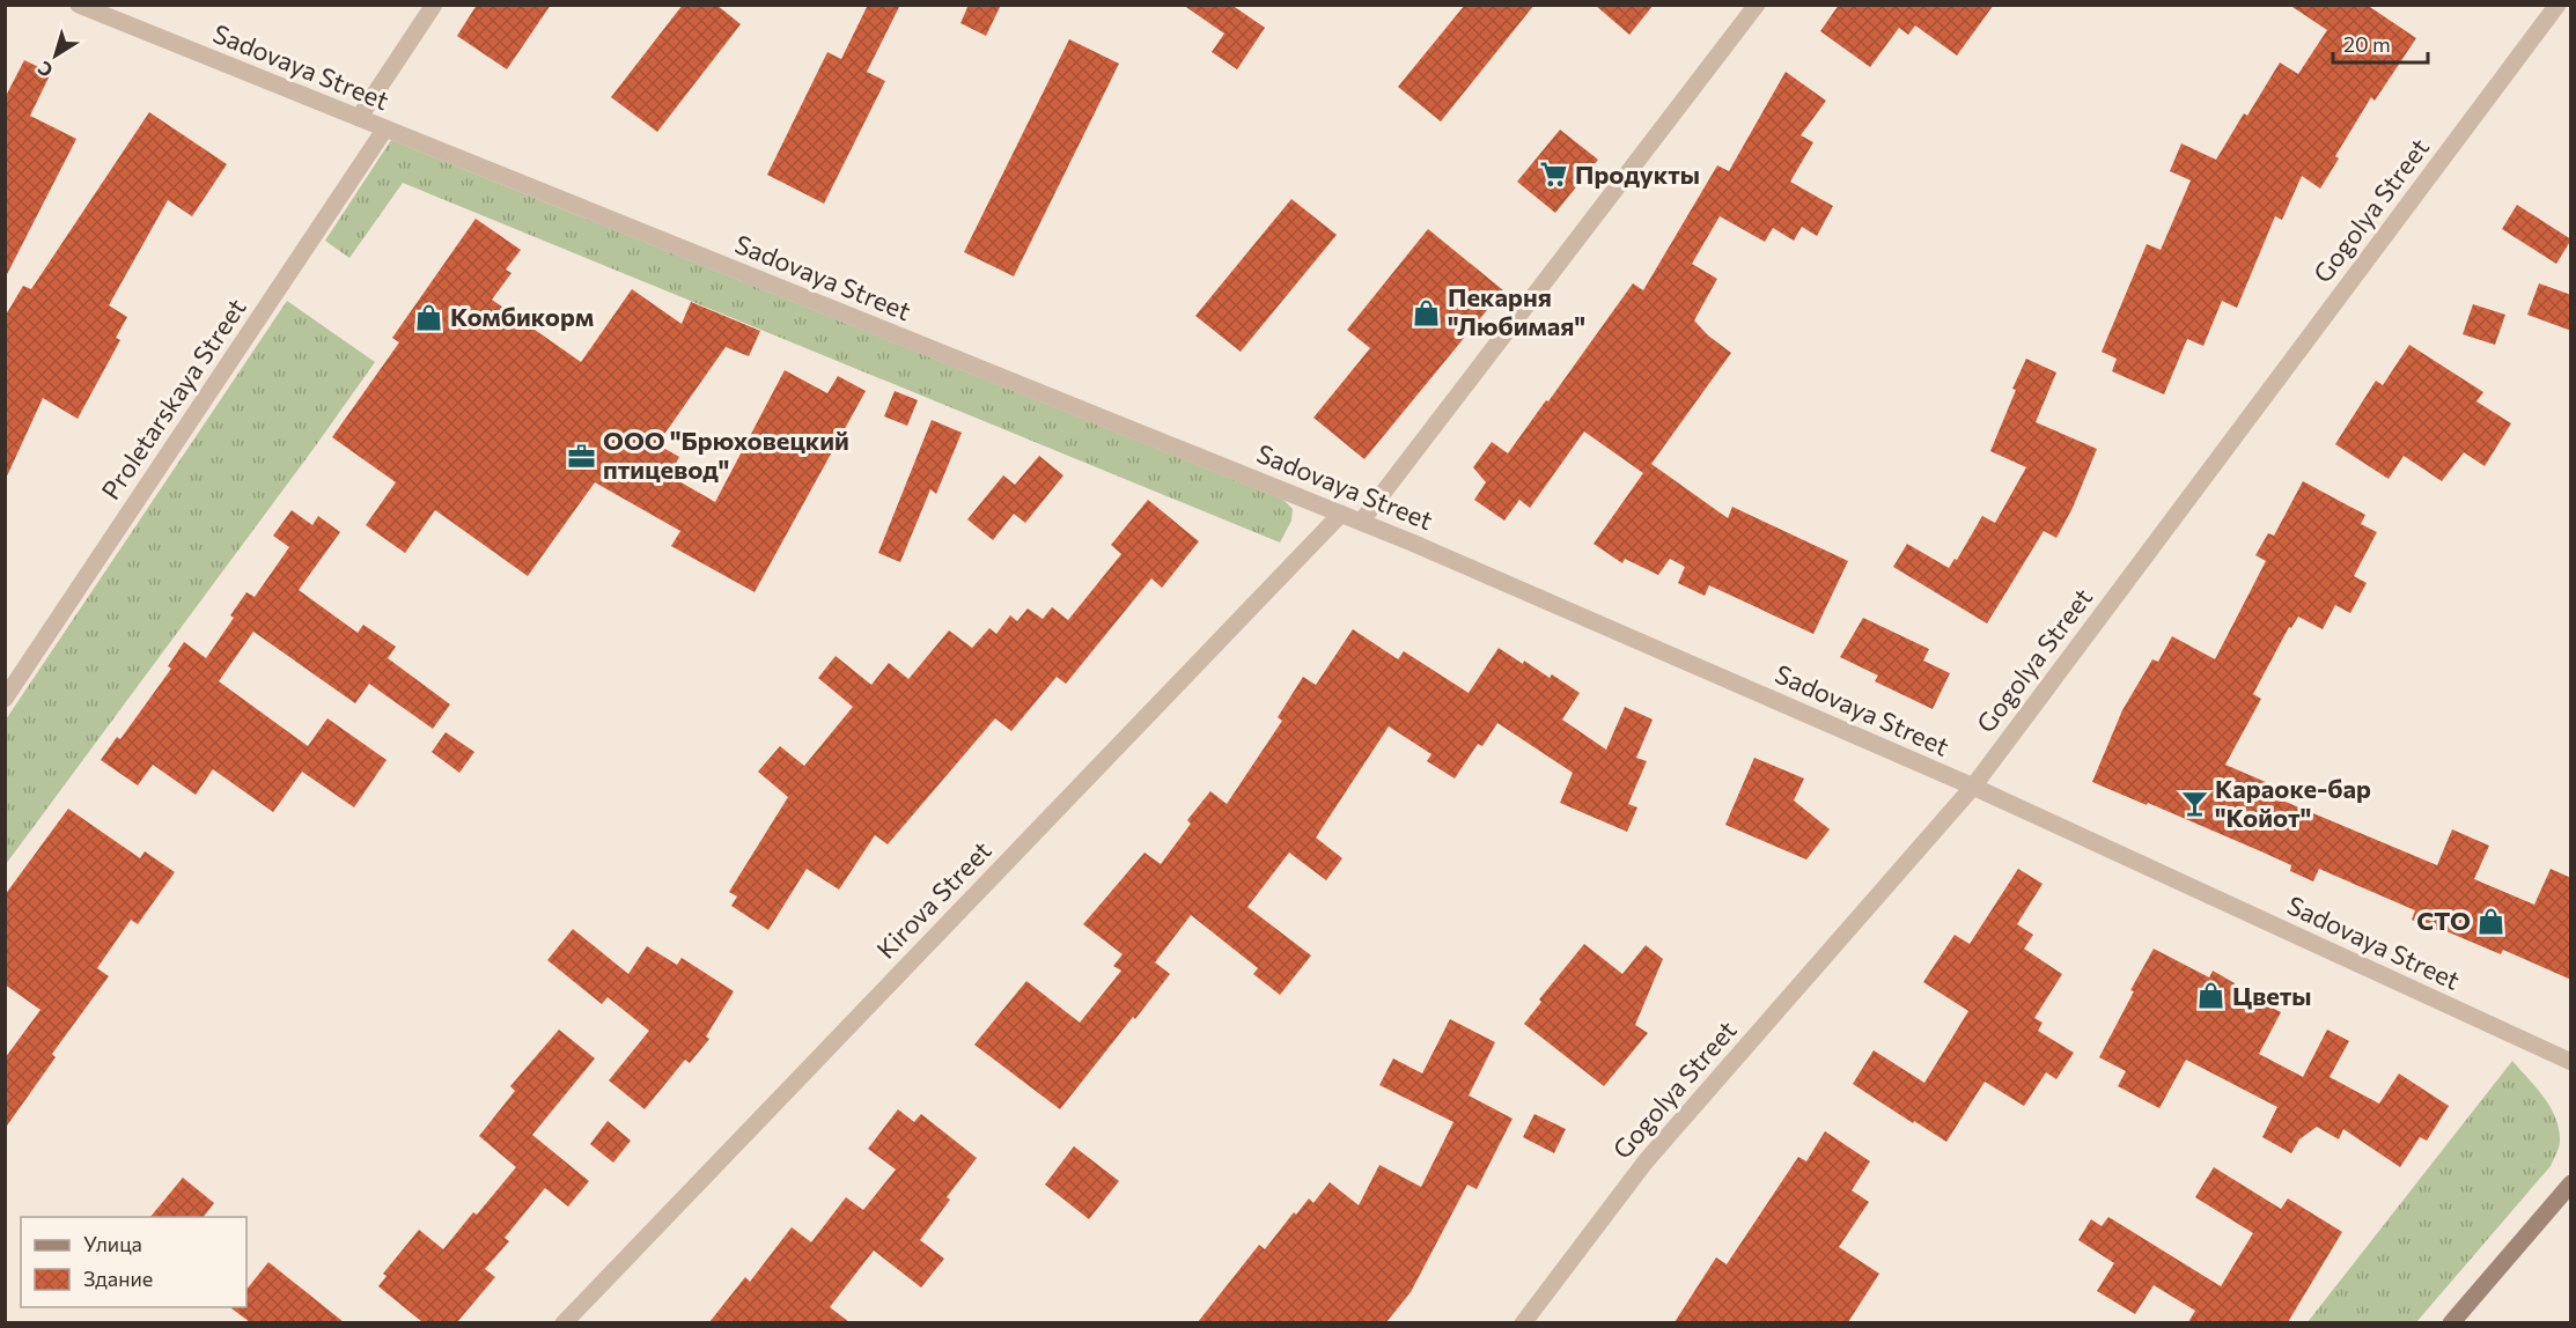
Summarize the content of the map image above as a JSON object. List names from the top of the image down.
{
  "streets": {
    "street": [
      "Sadovaya Street",
      "Gogolya Street",
      "Proletarskaya Street",
      "Kirova Street"
    ]
  },
  "crossings": [
    ["Sadovaya Street", "Gogolya Street"],
    ["Sadovaya Street", "Proletarskaya Street"],
    ["Sadovaya Street", "Kirova Street"]
  ],
  "places": {
    "supermarket": ["Продукты"],
    "shop": [
      "Пекарня \"Любимая\"",
      "Комбикорм",
      "СТО",
      "Цветы"
    ],
    "office": ["ООО \"Брюховецкий птицевод\""],
    "bar": ["Караоке-бар \"Койот\""]
  },
  "legend": ["Улица", "Здание"],
  "scale_bar": "20 m",
  "north": "bottom left"
}
